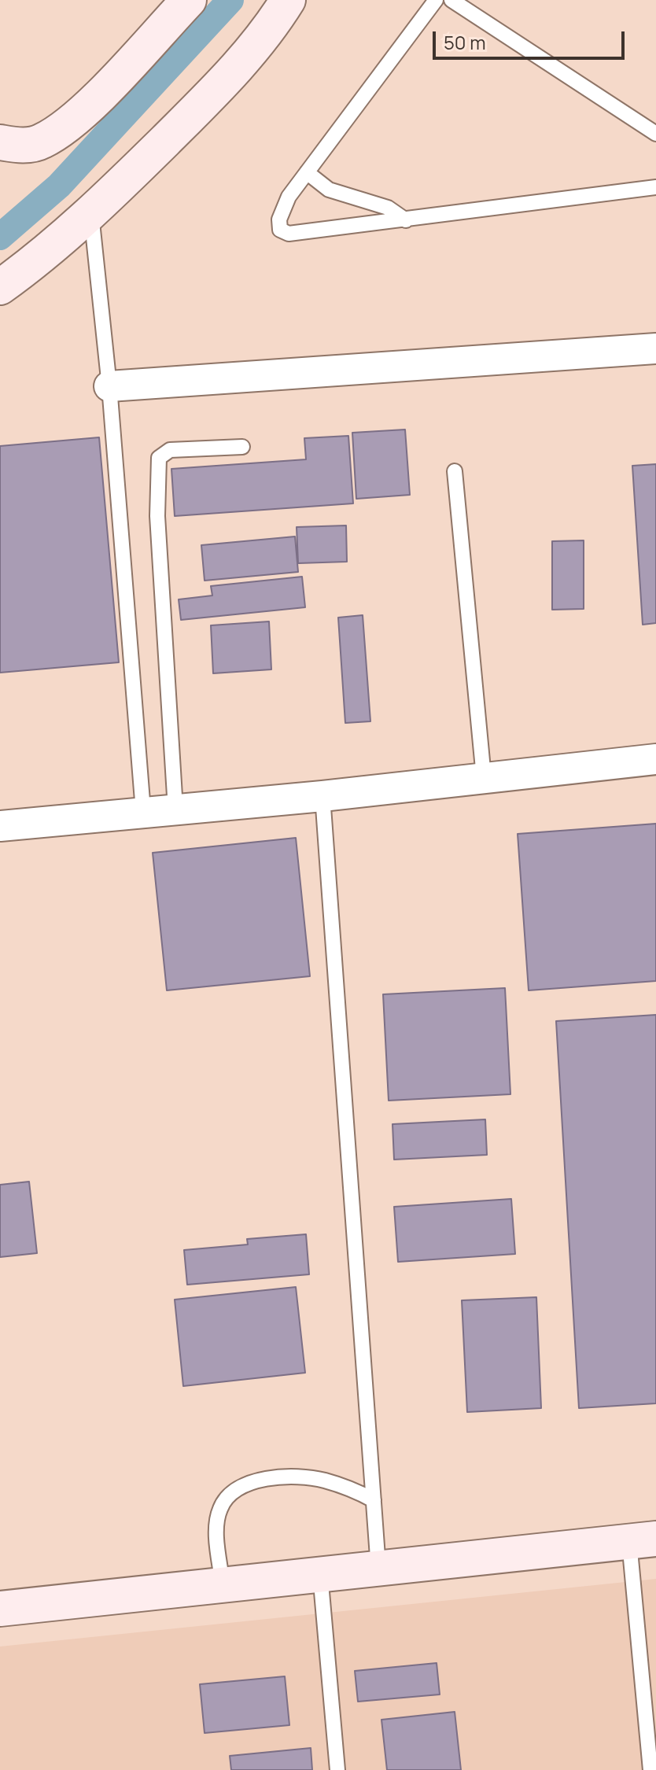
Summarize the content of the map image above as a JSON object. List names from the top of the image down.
{
  "scale_bar": "50 m"
}
